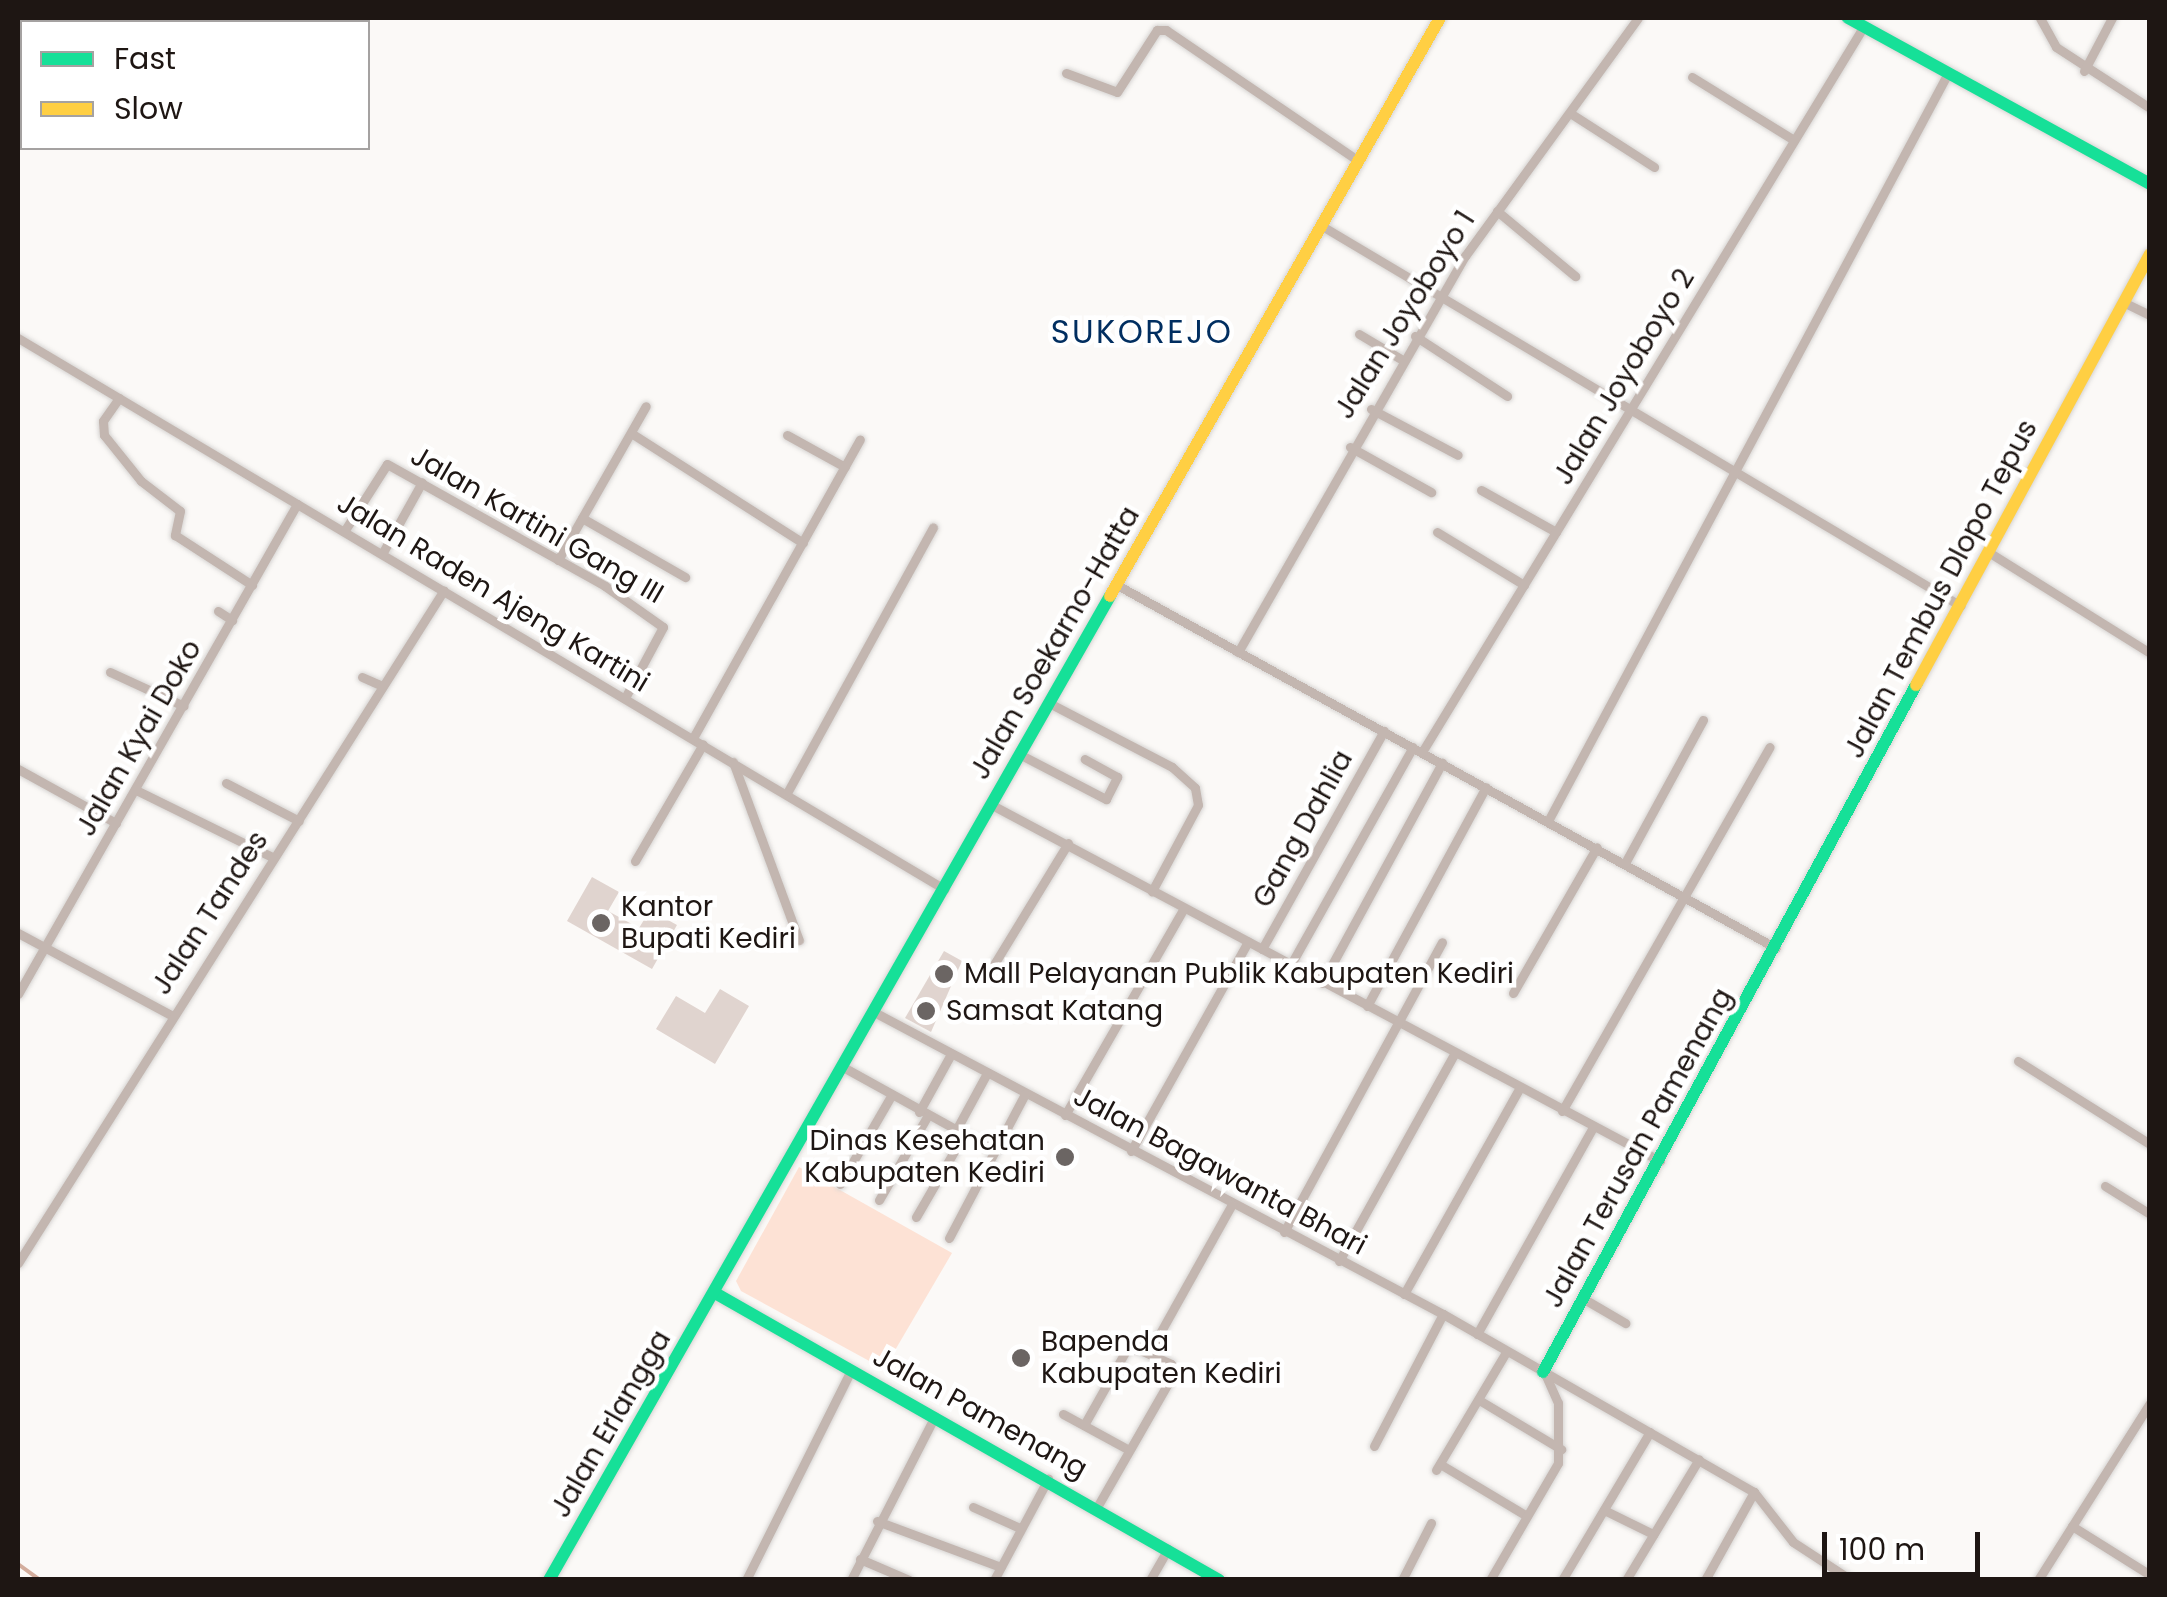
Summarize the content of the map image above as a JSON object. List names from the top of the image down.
{
  "streets": {
    "main road": [
      "Jalan Tembus Dlopo Tepus",
      "Jalan Soekarno-Hatta",
      "Jalan Terusan Pamenang",
      "Jalan Pamenang",
      "Jalan Erlangga"
    ],
    "street": [
      "Jalan Joyoboyo 1",
      "Jalan Joyoboyo 2",
      "Jalan Kartini Gang III",
      "Jalan Raden Ajeng Kartini",
      "Jalan Kyai Doko",
      "Gang Dahlia",
      "Jalan Tandes",
      "Jalan Bagawanta Bhari"
    ]
  },
  "crossings": [
    ["Jalan Kartini Gang III", "Jalan Raden Ajeng Kartini"],
    ["Jalan Tembus Dlopo Tepus", "Jalan Terusan Pamenang"],
    ["Jalan Raden Ajeng Kartini", "Jalan Soekarno-Hatta"],
    ["Jalan Raden Ajeng Kartini", "Jalan Kyai Doko"],
    ["Jalan Raden Ajeng Kartini", "Jalan Tandes"],
    ["Jalan Soekarno-Hatta", "Jalan Bagawanta Bhari"],
    ["Jalan Soekarno-Hatta", "Jalan Pamenang"],
    ["Jalan Soekarno-Hatta", "Jalan Erlangga"],
    ["Jalan Terusan Pamenang", "Jalan Bagawanta Bhari"],
    ["Jalan Pamenang", "Jalan Erlangga"]
  ],
  "districts": ["SUKOREJO"],
  "places": [
    "Kantor Bupati Kediri",
    "Mall Pelayanan Publik Kabupaten Kediri",
    "Samsat Katang",
    "Dinas Kesehatan Kabupaten Kediri",
    "Bapenda Kabupaten Kediri"
  ],
  "legend": ["Fast", "Slow"],
  "scale_bar": "100 m"
}
